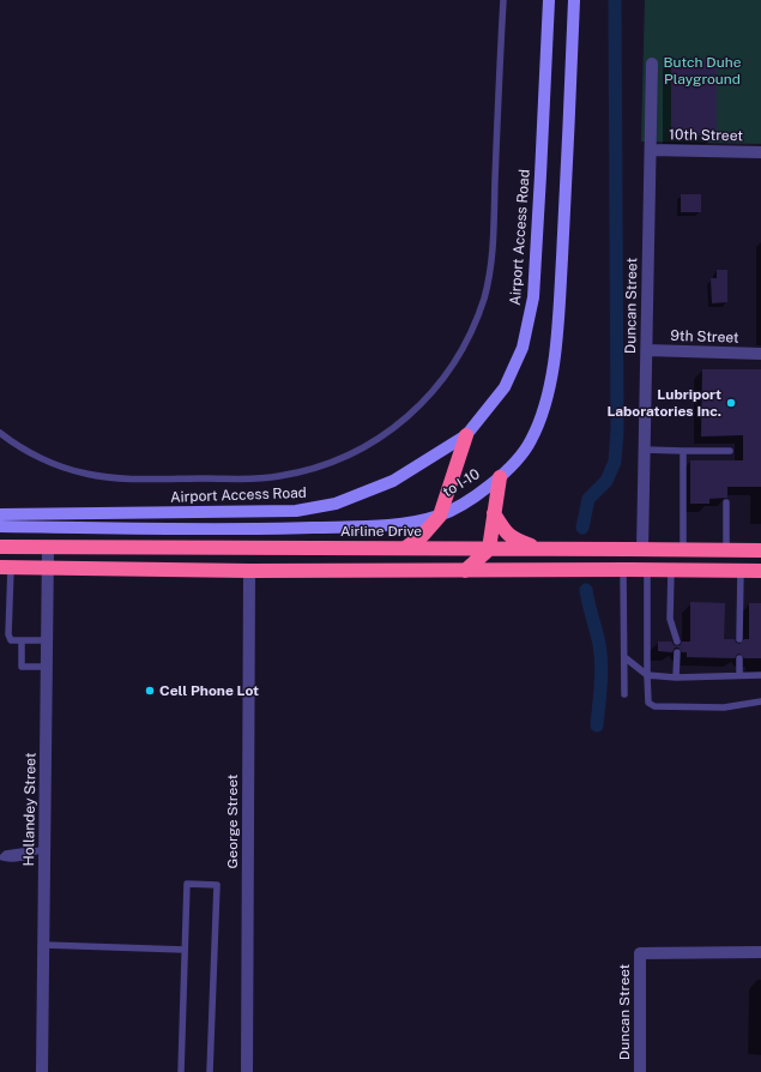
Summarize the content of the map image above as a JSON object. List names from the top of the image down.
{
  "streets": {
    "highway": ["Airline Drive"],
    "street": [
      "10th Street",
      "Airport Access Road",
      "Duncan Street",
      "9th Street",
      "to I-10",
      "Hollandey Street",
      "George Street"
    ]
  },
  "crossings": [
    ["10th Street", "Duncan Street"],
    ["Airport Access Road", "to I-10"],
    ["Duncan Street", "9th Street"],
    ["Duncan Street", "Airline Drive"],
    ["Airline Drive", "Hollandey Street"]
  ],
  "parks": ["Butch Duhe Playground"],
  "places": ["Lubriport Laboratories Inc.", "Cell Phone Lot"]
}
